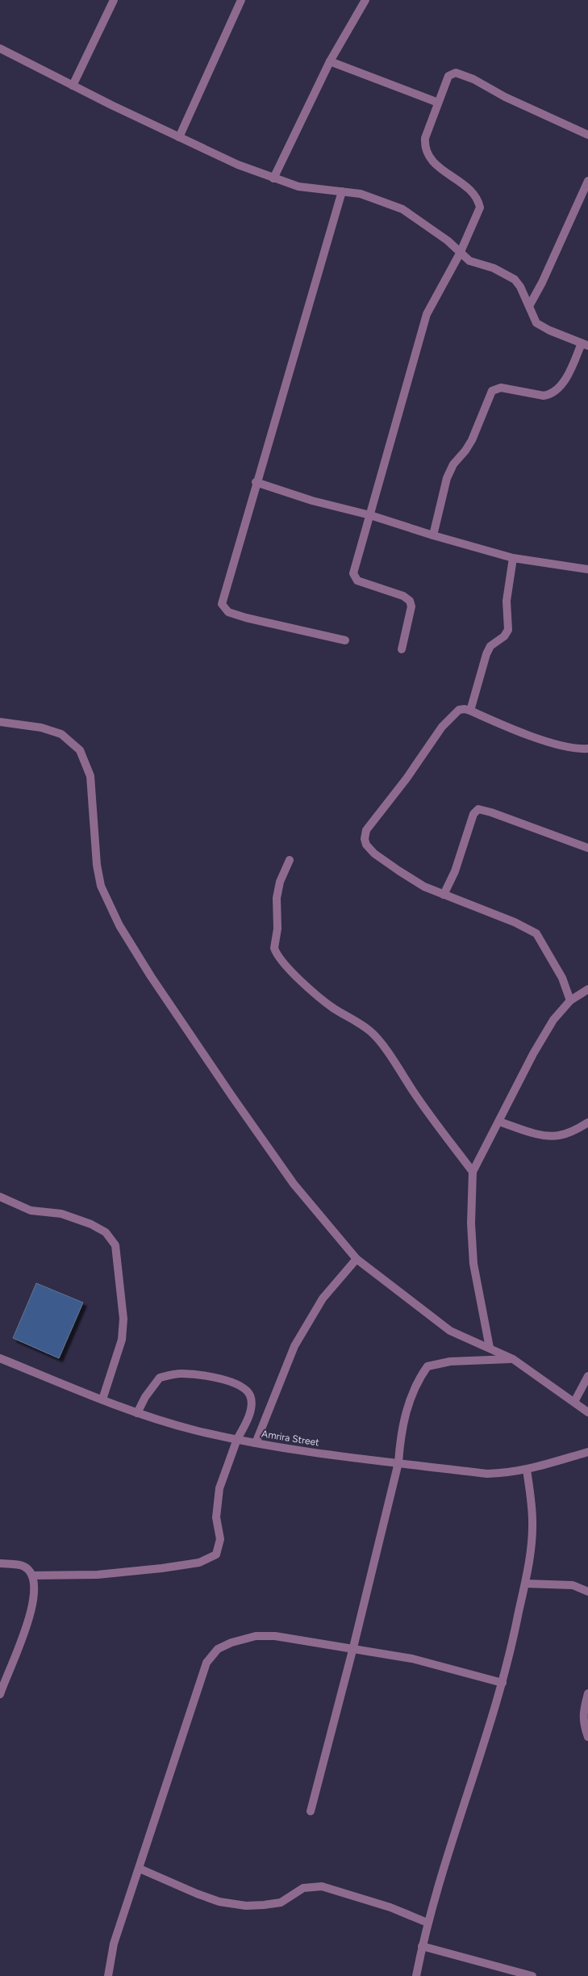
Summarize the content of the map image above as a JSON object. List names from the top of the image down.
{
  "streets": {
    "street": ["Amrira Street"]
  }
}
